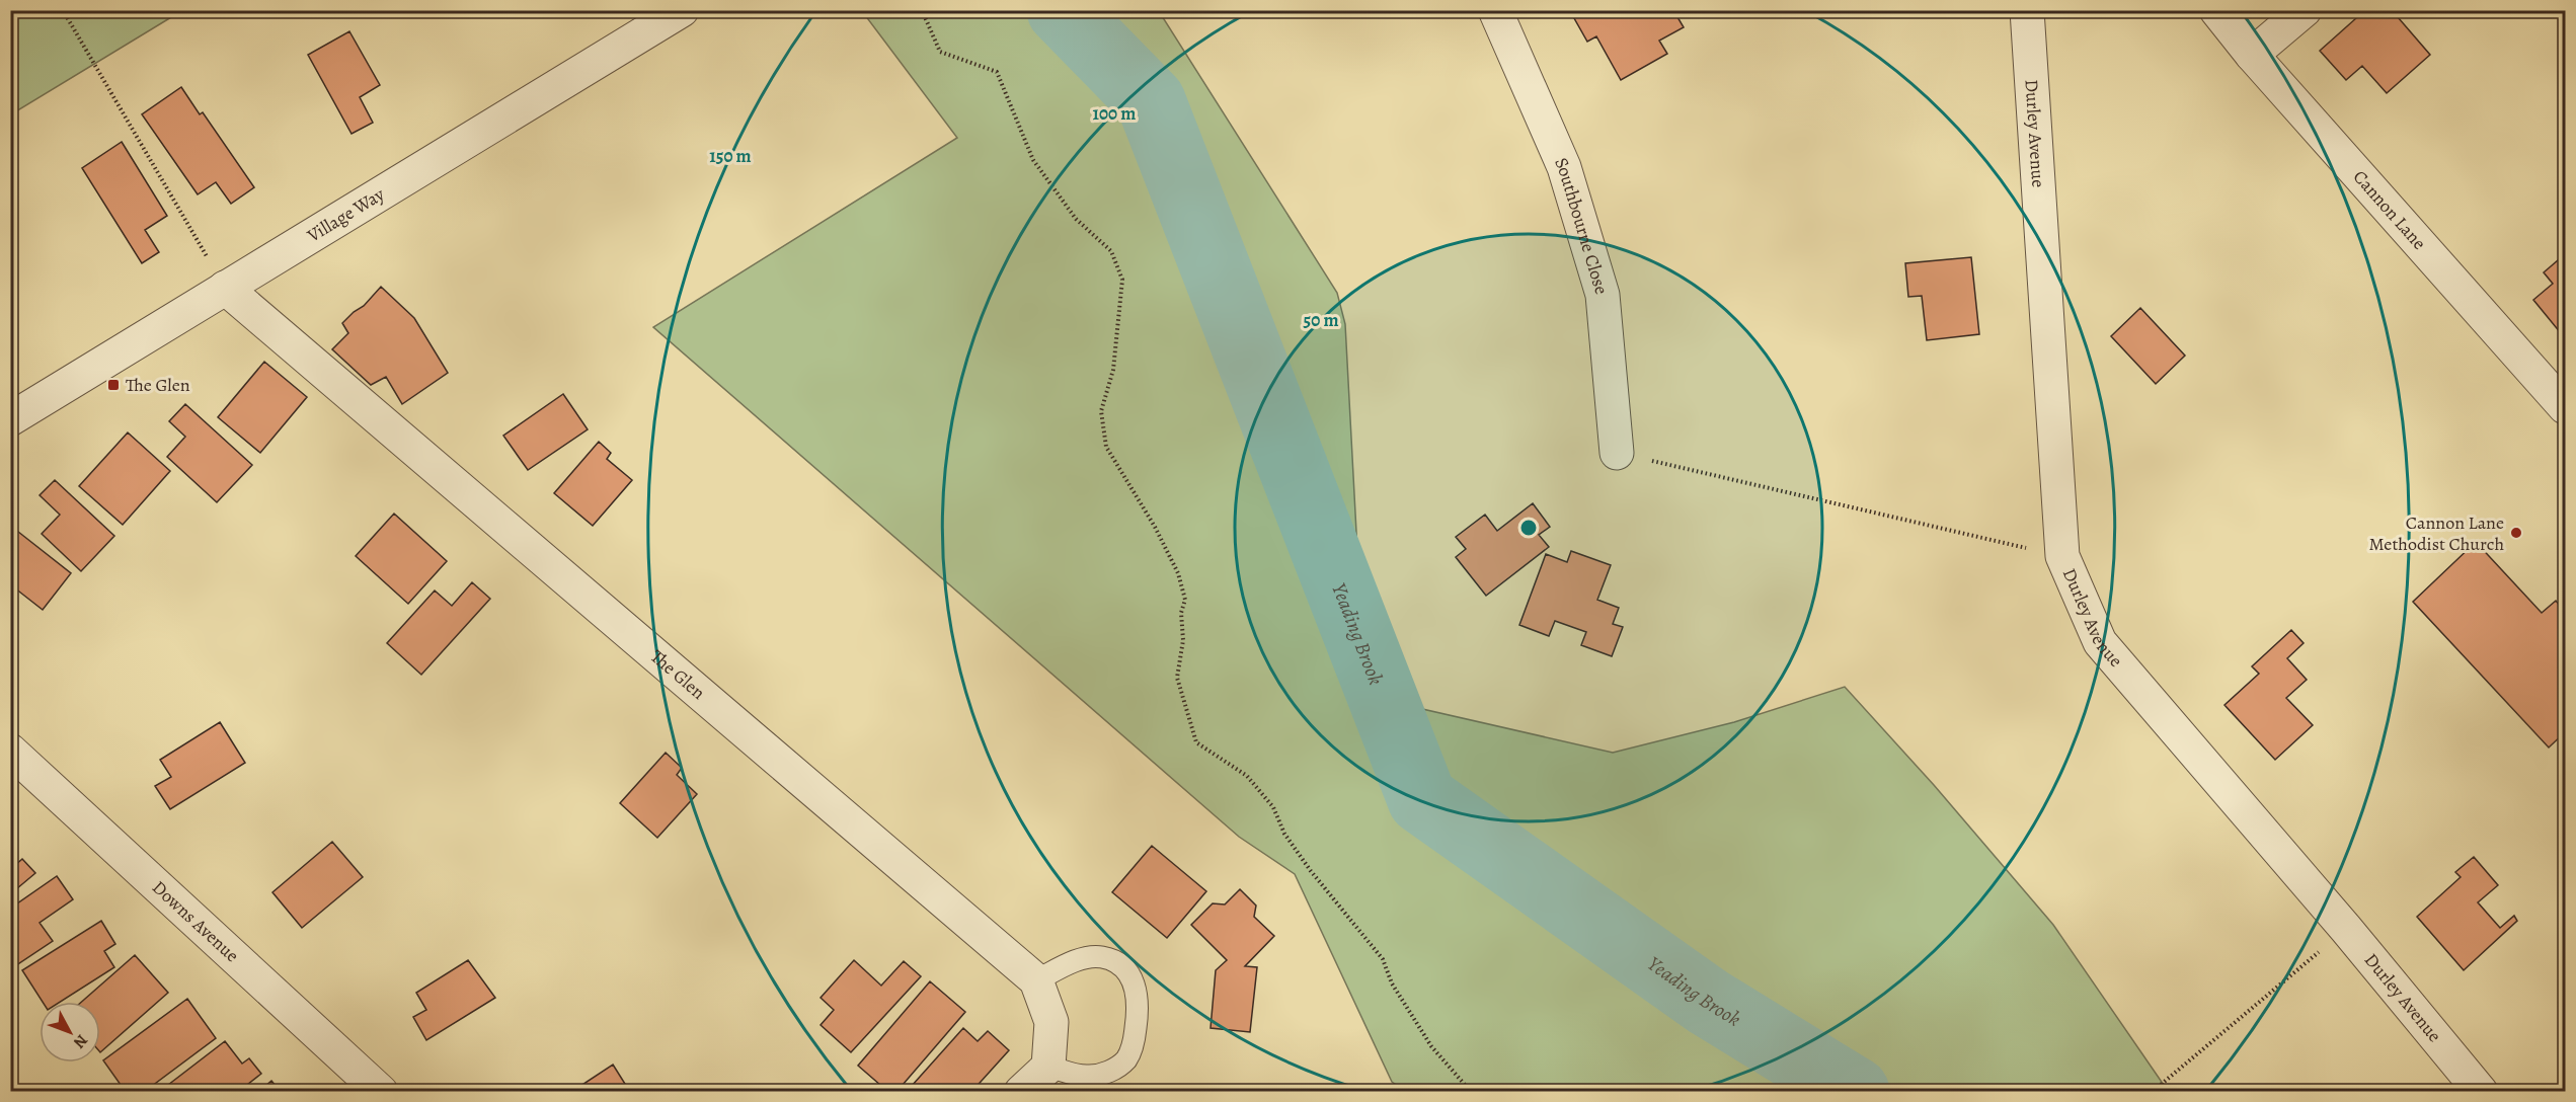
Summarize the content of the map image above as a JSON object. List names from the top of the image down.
{
  "streets": {
    "street": [
      "Durley Avenue",
      "Cannon Lane",
      "Village Way",
      "Southbourne Close",
      "The Glen",
      "Downs Avenue"
    ]
  },
  "crossings": [
    ["Village Way", "The Glen"]
  ],
  "water": ["Yeading Brook"],
  "places": {
    "transit": ["The Glen"],
    "other": ["Cannon Lane Methodist Church"]
  },
  "north": "bottom right",
  "rings": ["100 m", "150 m", "50 m"]
}
